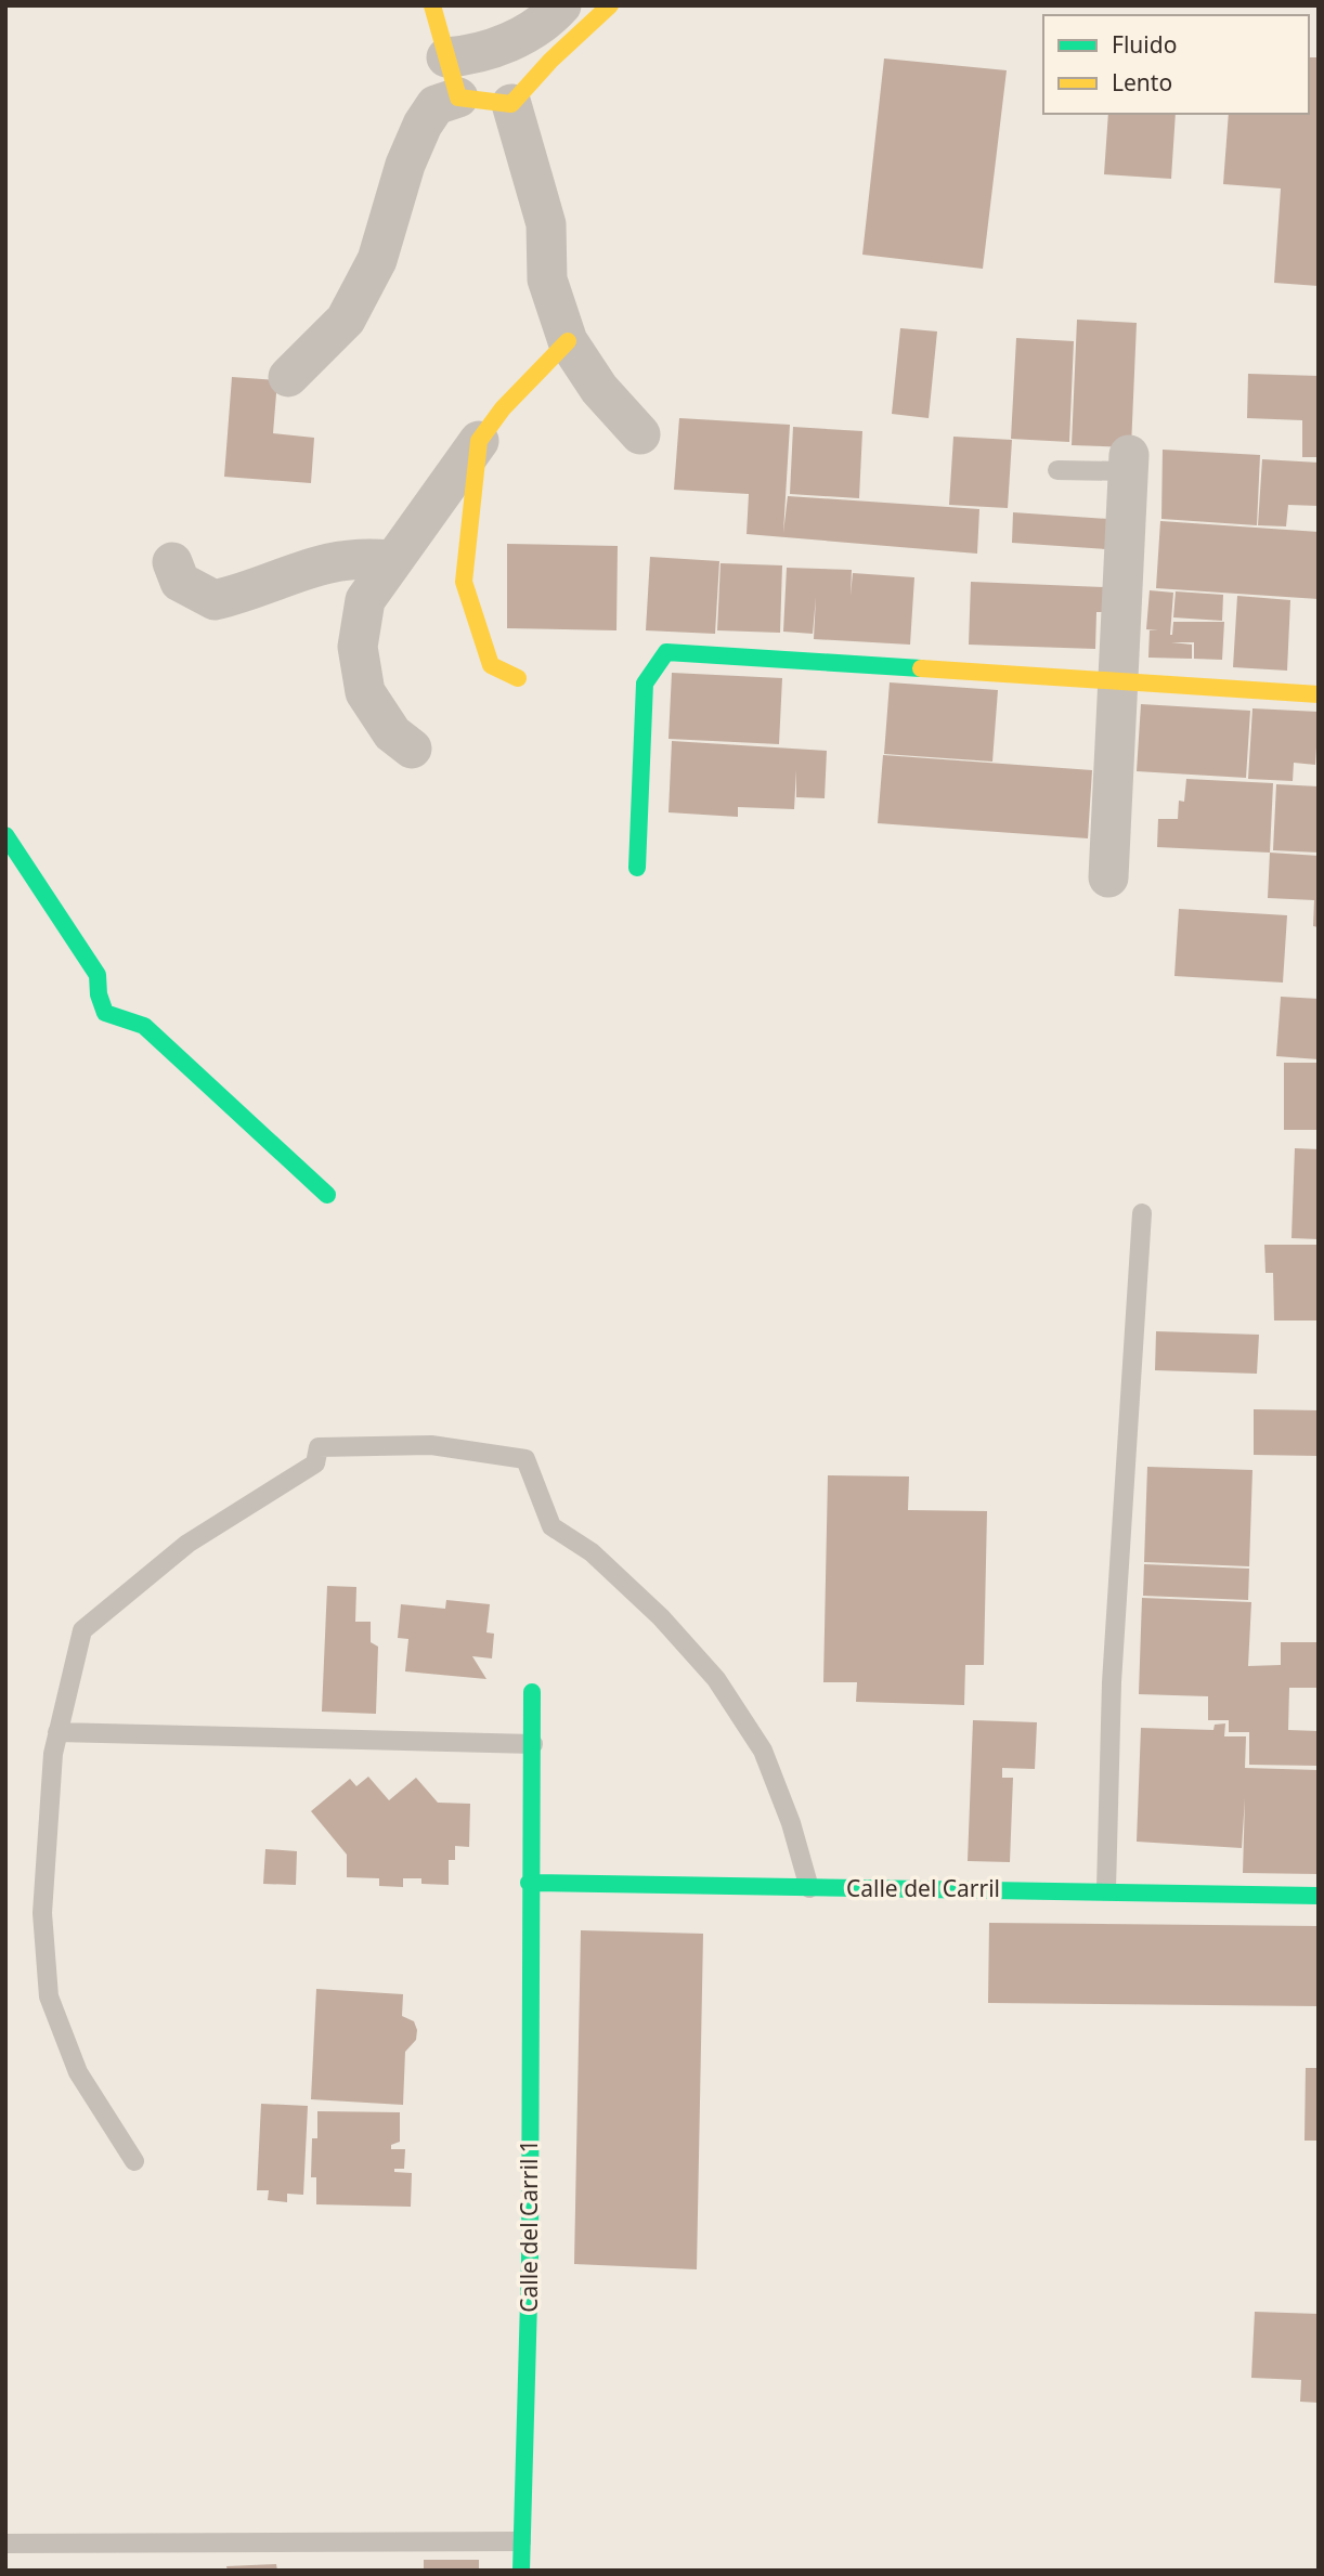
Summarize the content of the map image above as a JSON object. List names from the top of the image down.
{
  "streets": {
    "street": ["Calle del Carril", "Calle del Carril 1"]
  },
  "crossings": [
    ["Calle del Carril", "Calle del Carril 1"]
  ],
  "legend": ["Fluido", "Lento"]
}
